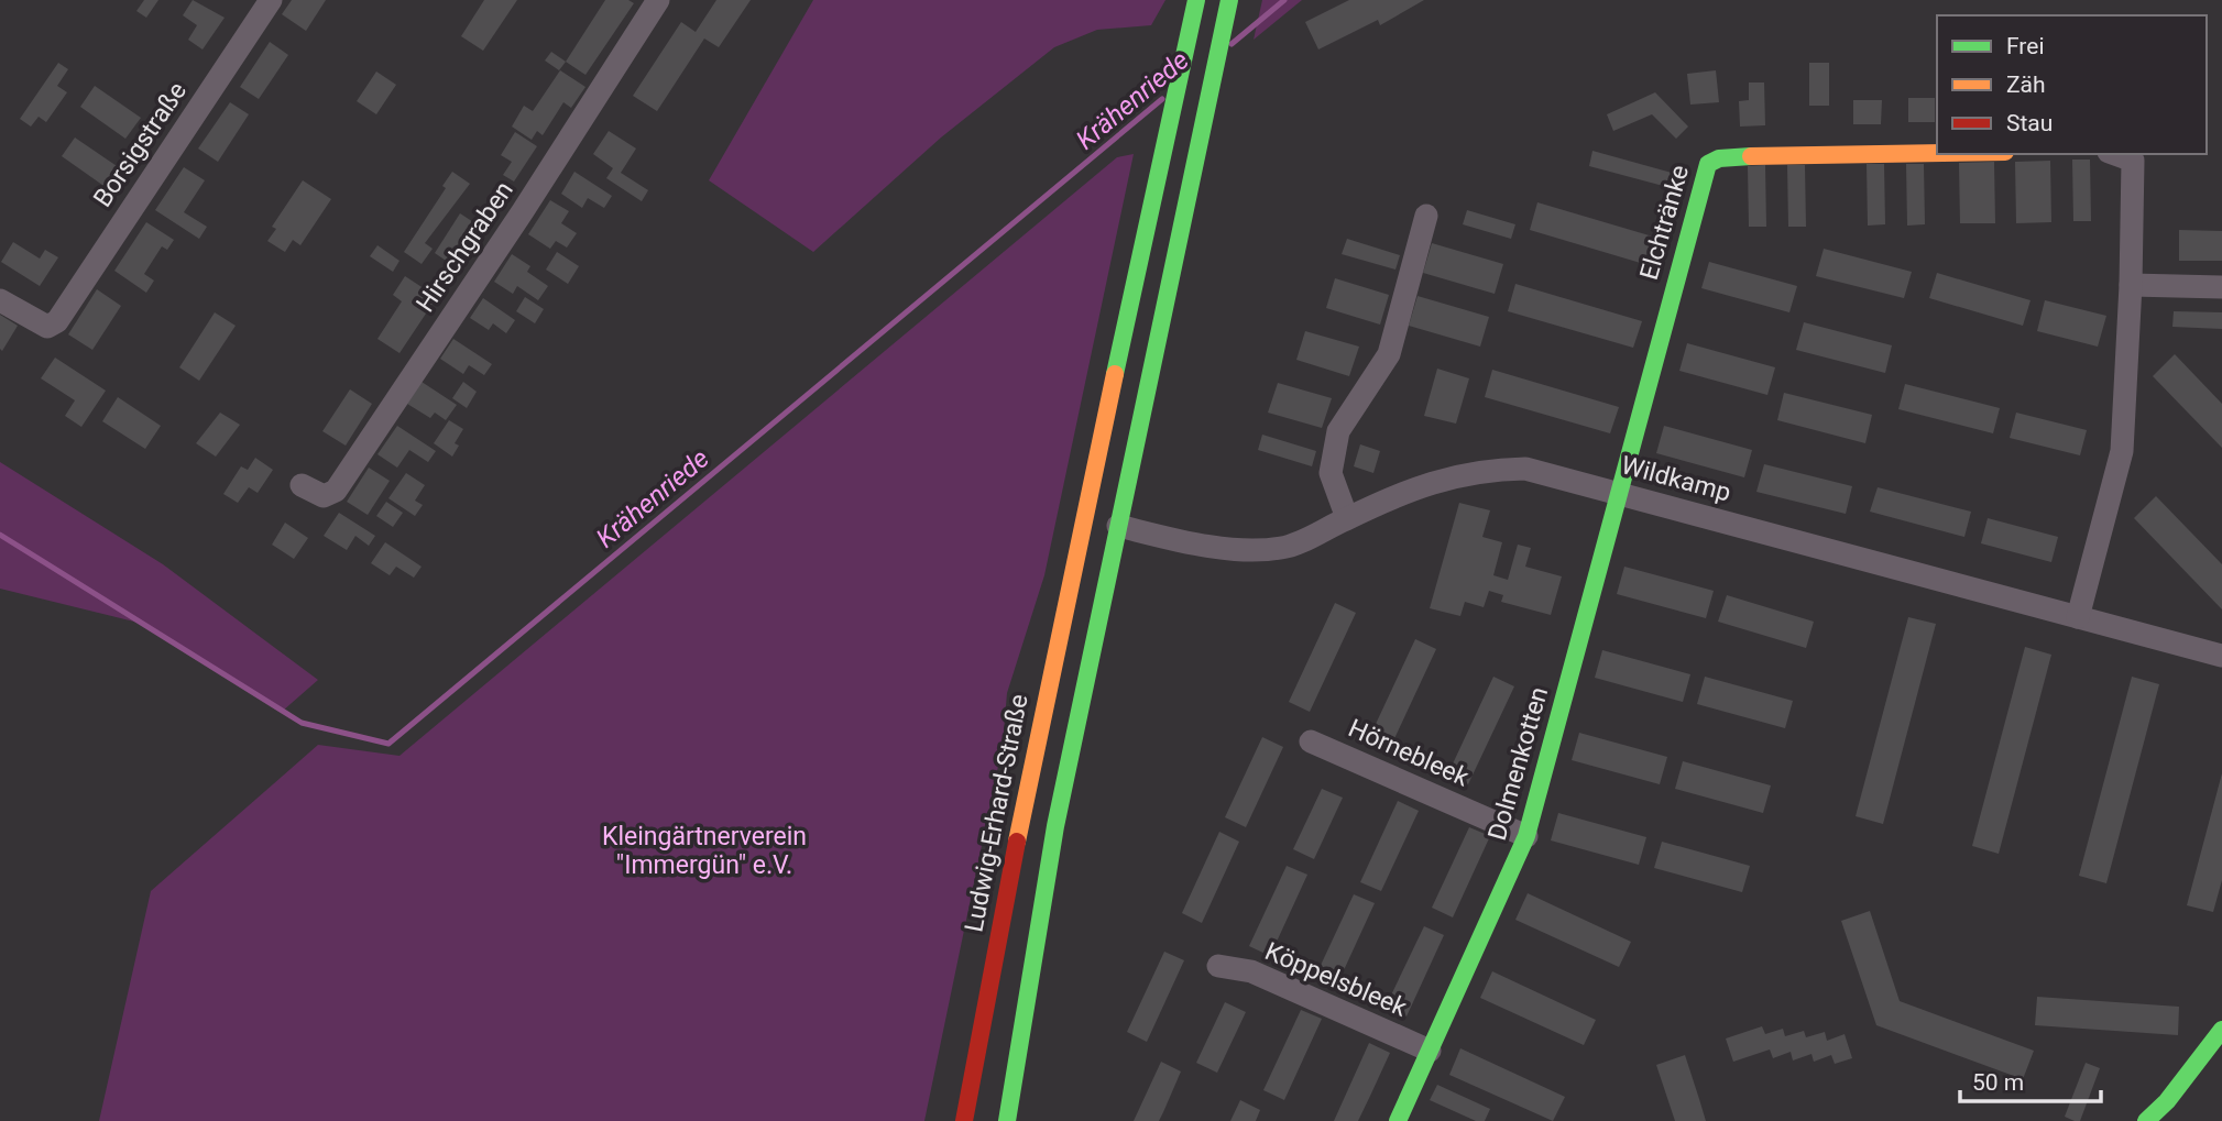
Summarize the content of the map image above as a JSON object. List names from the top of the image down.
{
  "streets": {
    "main road": ["Elchtränke", "Dolmenkotten", "Ludwig-Erhard-Straße"],
    "street": [
      "Borsigstraße",
      "Hirschgraben",
      "Wildkamp",
      "Hörnebleek",
      "Köppelsbleek"
    ]
  },
  "crossings": [
    ["Elchtränke", "Wildkamp"],
    ["Elchtränke", "Dolmenkotten"],
    ["Wildkamp", "Dolmenkotten"],
    ["Hörnebleek", "Dolmenkotten"],
    ["Dolmenkotten", "Köppelsbleek"]
  ],
  "water": ["Krähenriede"],
  "parks": ["Kleingärtnerverein \"Immergün\" e.V."],
  "legend": ["Frei", "Zäh", "Stau"],
  "scale_bar": "50 m"
}
